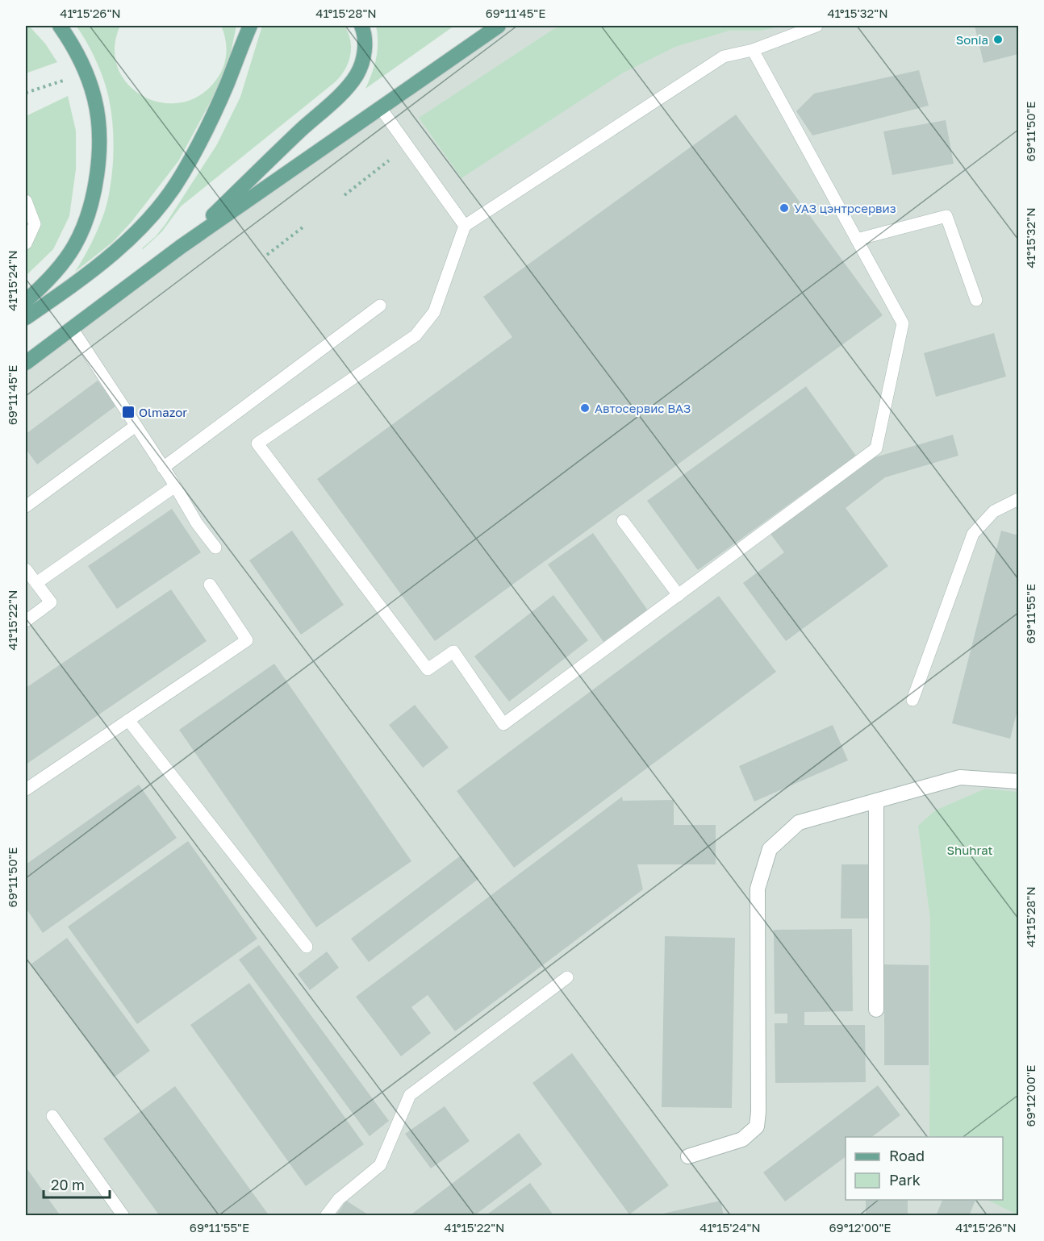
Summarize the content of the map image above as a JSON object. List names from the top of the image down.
{
  "parks": ["Shuhrat"],
  "places": {
    "other": ["Sonia", "УАЗ цэнтрсервиз", "Автосервис ВАЗ"],
    "transit": ["Olmazor"]
  },
  "legend": ["Road", "Park"],
  "scale_bar": "20 m",
  "coordinates": [
    "41°15'26\"N",
    "41°15'28\"N",
    "69°11'45\"E",
    "41°15'32\"N",
    "69°11'50\"E",
    "41°15'24\"N",
    "69°11'55\"E",
    "41°15'22\"N",
    "69°12'00\"E"
  ]
}
